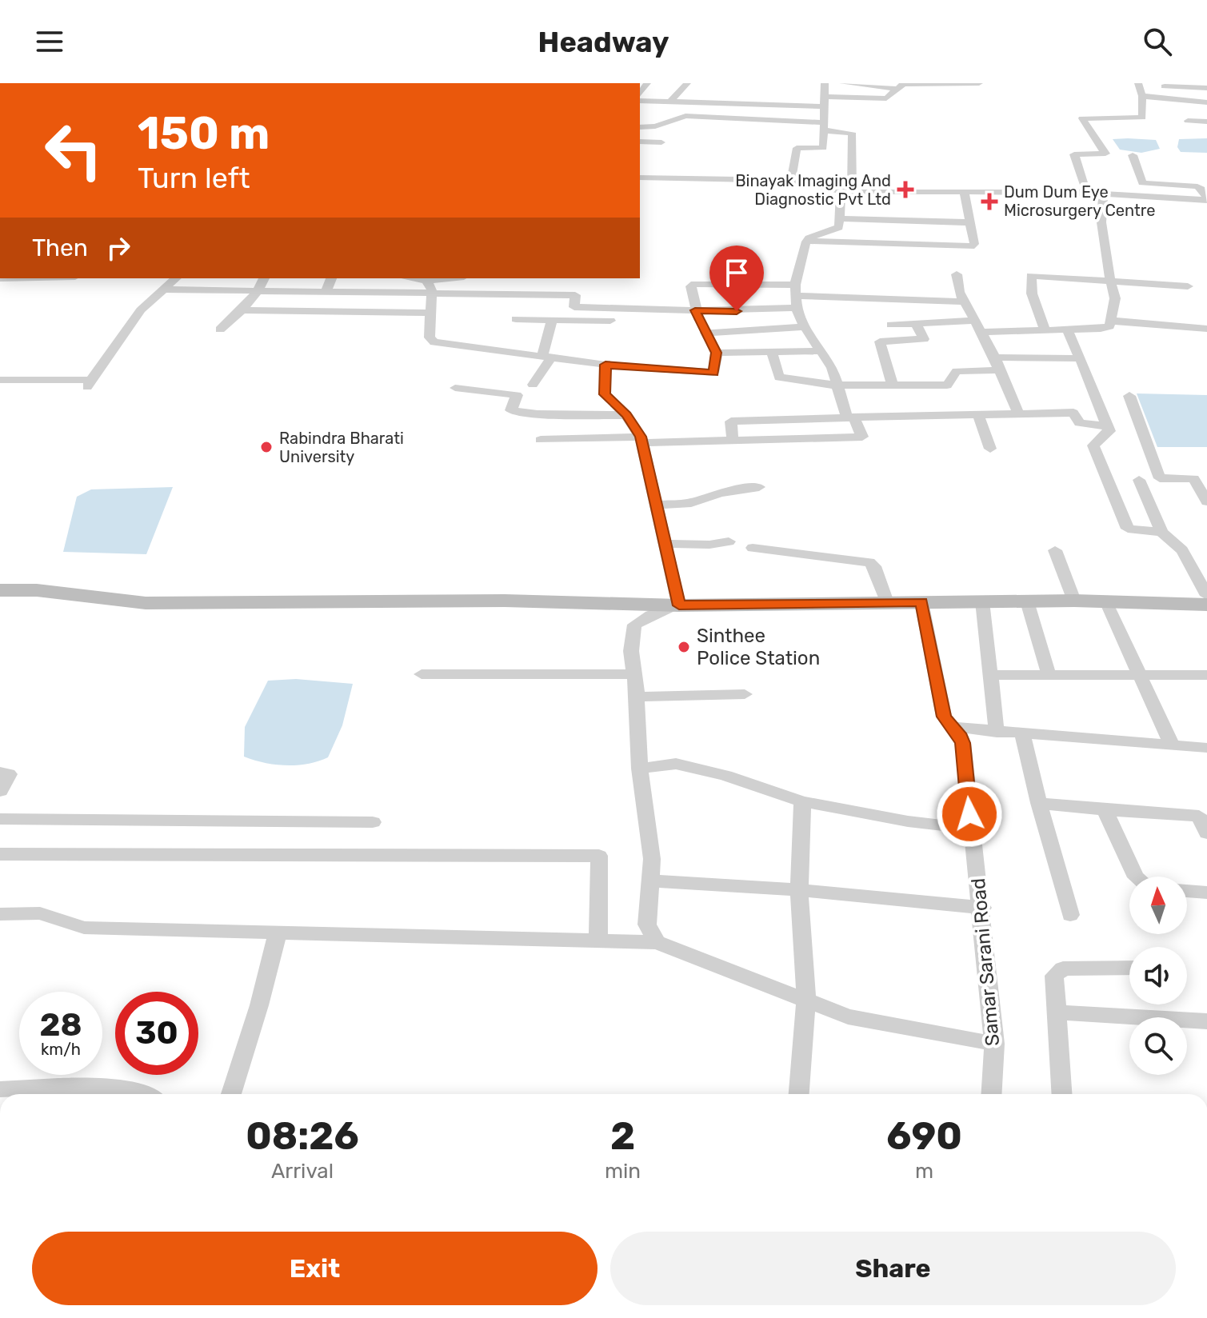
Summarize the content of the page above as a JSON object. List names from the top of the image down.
{
  "streets": {
    "street": ["Samar Sarani Road"]
  },
  "places": {
    "health": ["Binayak Imaging And Diagnostic Pvt Ltd", "Dum Dum Eye Microsurgery Centre"],
    "other": ["Rabindra Bharati University", "Sinthee Police Station"]
  },
  "north": "top",
  "page": {
    "header": "Headway",
    "turn": ["150 m", "Turn left"],
    "then": "Then",
    "speed": "28 km/h",
    "limit": "30",
    "eta": [
      "08:26",
      "Arrival",
      "2",
      "min",
      "690",
      "m"
    ],
    "buttons": ["Exit", "Share"]
  }
}
